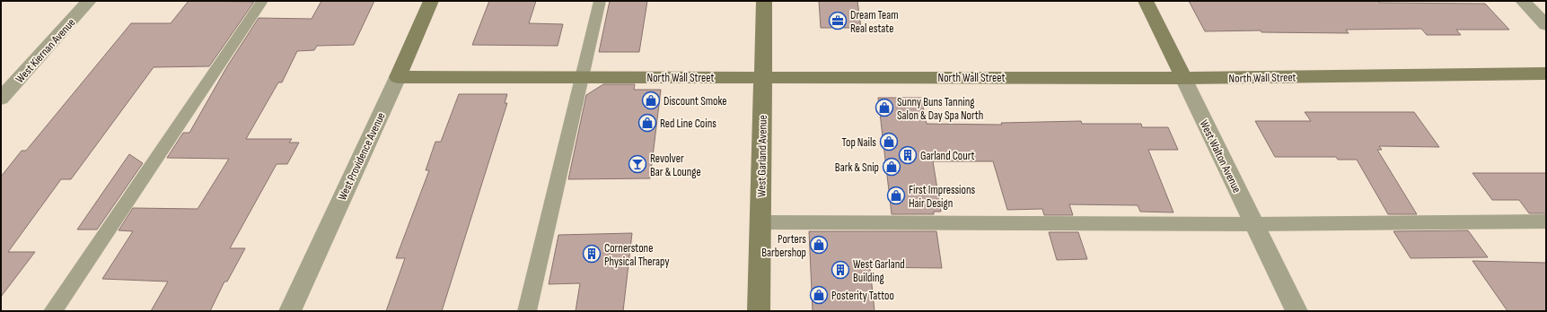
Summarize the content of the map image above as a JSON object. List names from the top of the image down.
{
  "streets": {
    "street": [
      "West Kiernan Avenue",
      "North Wall Street",
      "West Providence Avenue",
      "West Garland Avenue",
      "West Walton Avenue"
    ]
  },
  "crossings": [
    ["North Wall Street", "West Providence Avenue"],
    ["North Wall Street", "West Garland Avenue"],
    ["North Wall Street", "West Walton Avenue"]
  ],
  "places": {
    "office": ["Dream Team Real estate"],
    "shop": [
      "Discount Smoke",
      "Sunny Buns Tanning Salon & Day Spa North",
      "Red Line Coins",
      "Top Nails",
      "Bark & Snip",
      "First Impressions Hair Design",
      "Porters Barbershop",
      "Posterity Tattoo"
    ],
    "building": ["Garland Court", "Cornerstone Physical Therapy", "West Garland Building"],
    "bar": ["Revolver Bar & Lounge"]
  }
}
